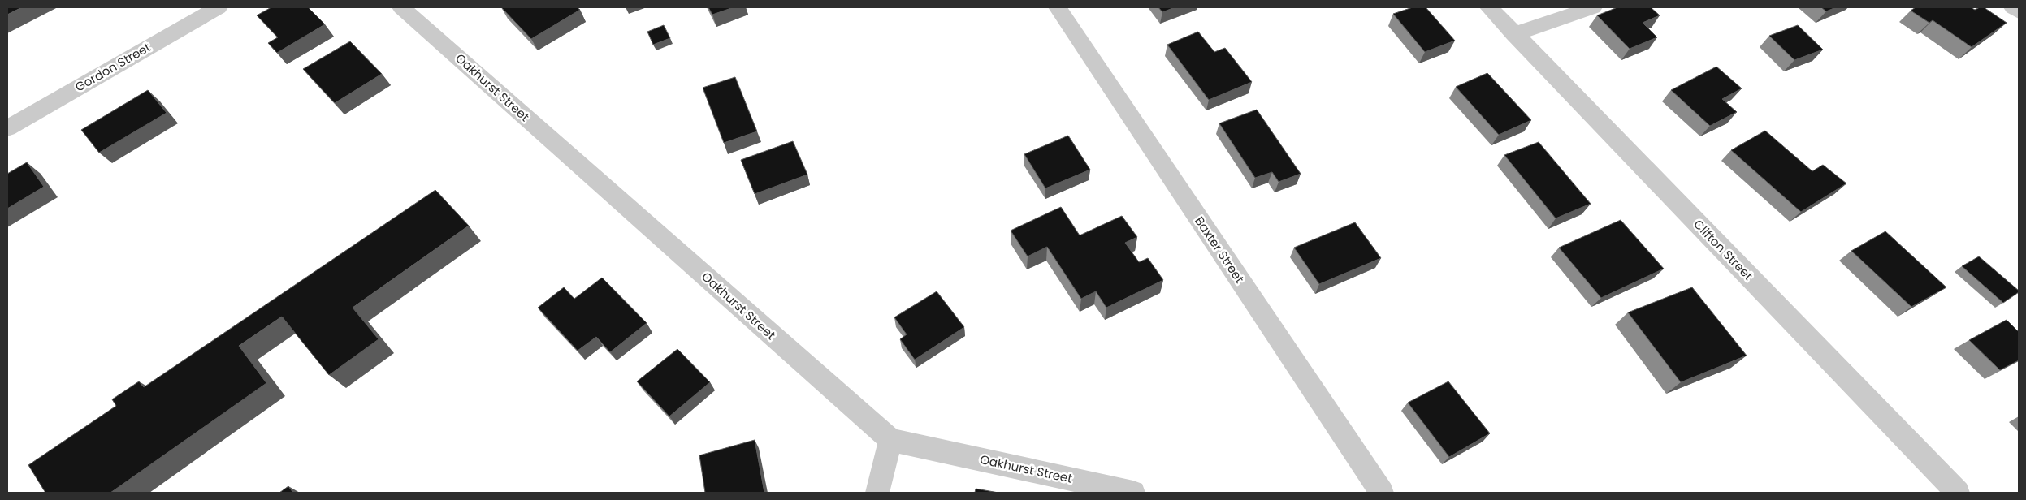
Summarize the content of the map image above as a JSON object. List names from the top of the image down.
{
  "streets": {
    "street": [
      "Gordon Street",
      "Oakhurst Street",
      "Baxter Street",
      "Clifton Street"
    ]
  }
}
